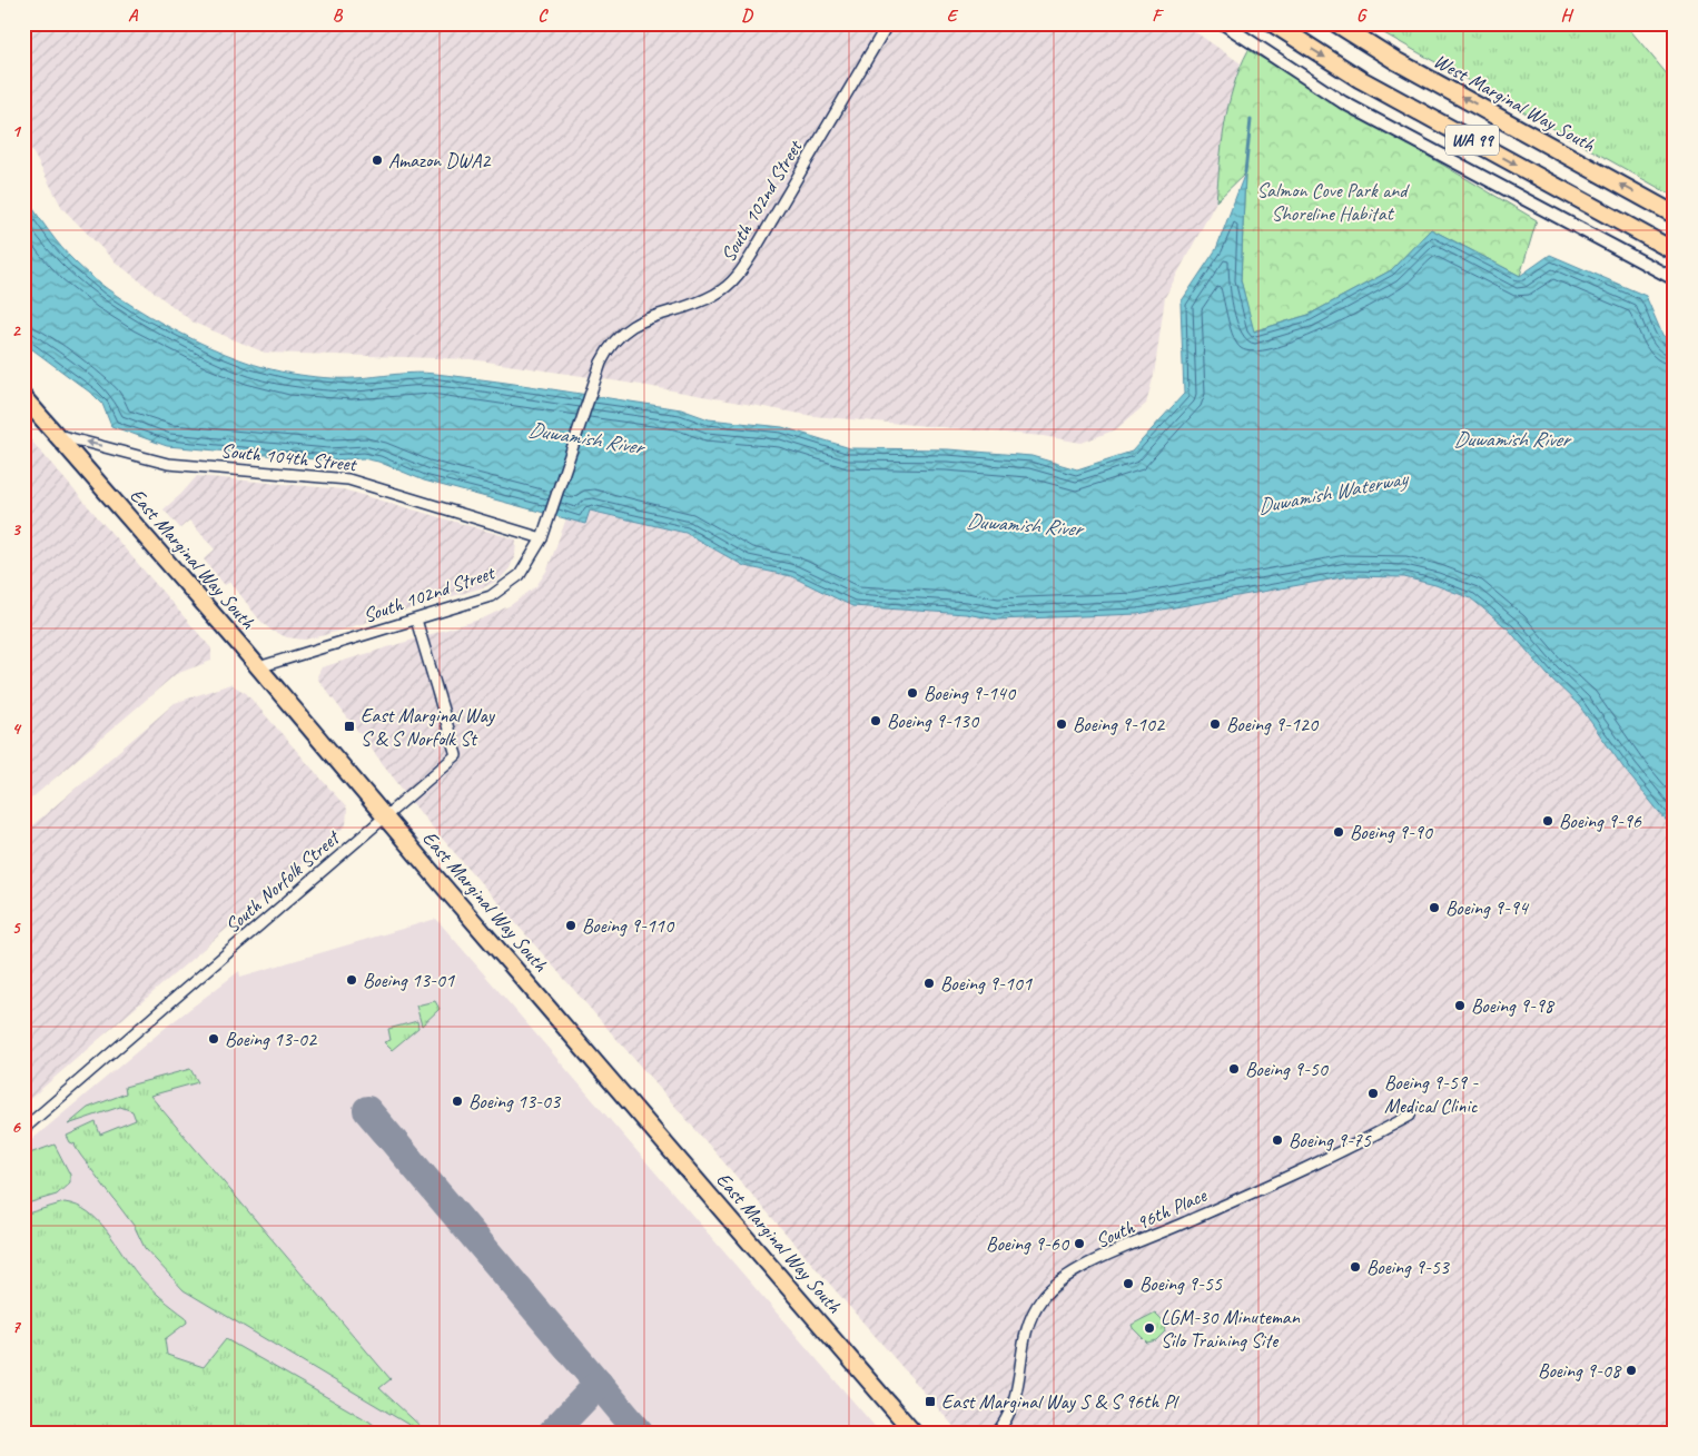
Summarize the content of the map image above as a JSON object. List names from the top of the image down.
{
  "streets": {
    "highway": ["West Marginal Way South", "WA 99"],
    "main road": ["East Marginal Way South"],
    "street": [
      "South 102nd Street",
      "South 104th Street",
      "South Norfolk Street",
      "South 96th Place"
    ]
  },
  "crossings": [
    ["South 102nd Street", "South 104th Street"],
    ["South 102nd Street", "East Marginal Way South"],
    ["South 102nd Street", "South Norfolk Street"],
    ["South 104th Street", "East Marginal Way South"],
    ["East Marginal Way South", "South Norfolk Street"]
  ],
  "one_way": ["South 104th Street"],
  "water": ["Duwamish River", "Duwamish Waterway"],
  "parks": ["Salmon Cove Park and Shoreline Habitat"],
  "places": {
    "other": [
      "Amazon DWA2",
      "Boeing 9-140",
      "Boeing 9-130",
      "Boeing 9-102",
      "Boeing 9-120",
      "Boeing 9-96",
      "Boeing 9-90",
      "Boeing 9-94",
      "Boeing 9-110",
      "Boeing 13-01",
      "Boeing 9-101",
      "Boeing 9-98",
      "Boeing 13-02",
      "Boeing 9-50",
      "Boeing 9-59 - Medical Clinic",
      "Boeing 13-03",
      "Boeing 9-75",
      "Boeing 9-60",
      "Boeing 9-53",
      "Boeing 9-55",
      "LGM-30 Minuteman Silo Training Site",
      "Boeing 9-08"
    ],
    "transit": ["East Marginal Way S & S Norfolk St", "East Marginal Way S & S 96th Pl"]
  },
  "grid": {
    "columns": [
      "A",
      "B",
      "C",
      "D",
      "E",
      "F",
      "G",
      "H"
    ],
    "rows": [
      "1",
      "2",
      "3",
      "4",
      "5",
      "6",
      "7"
    ]
  }
}
